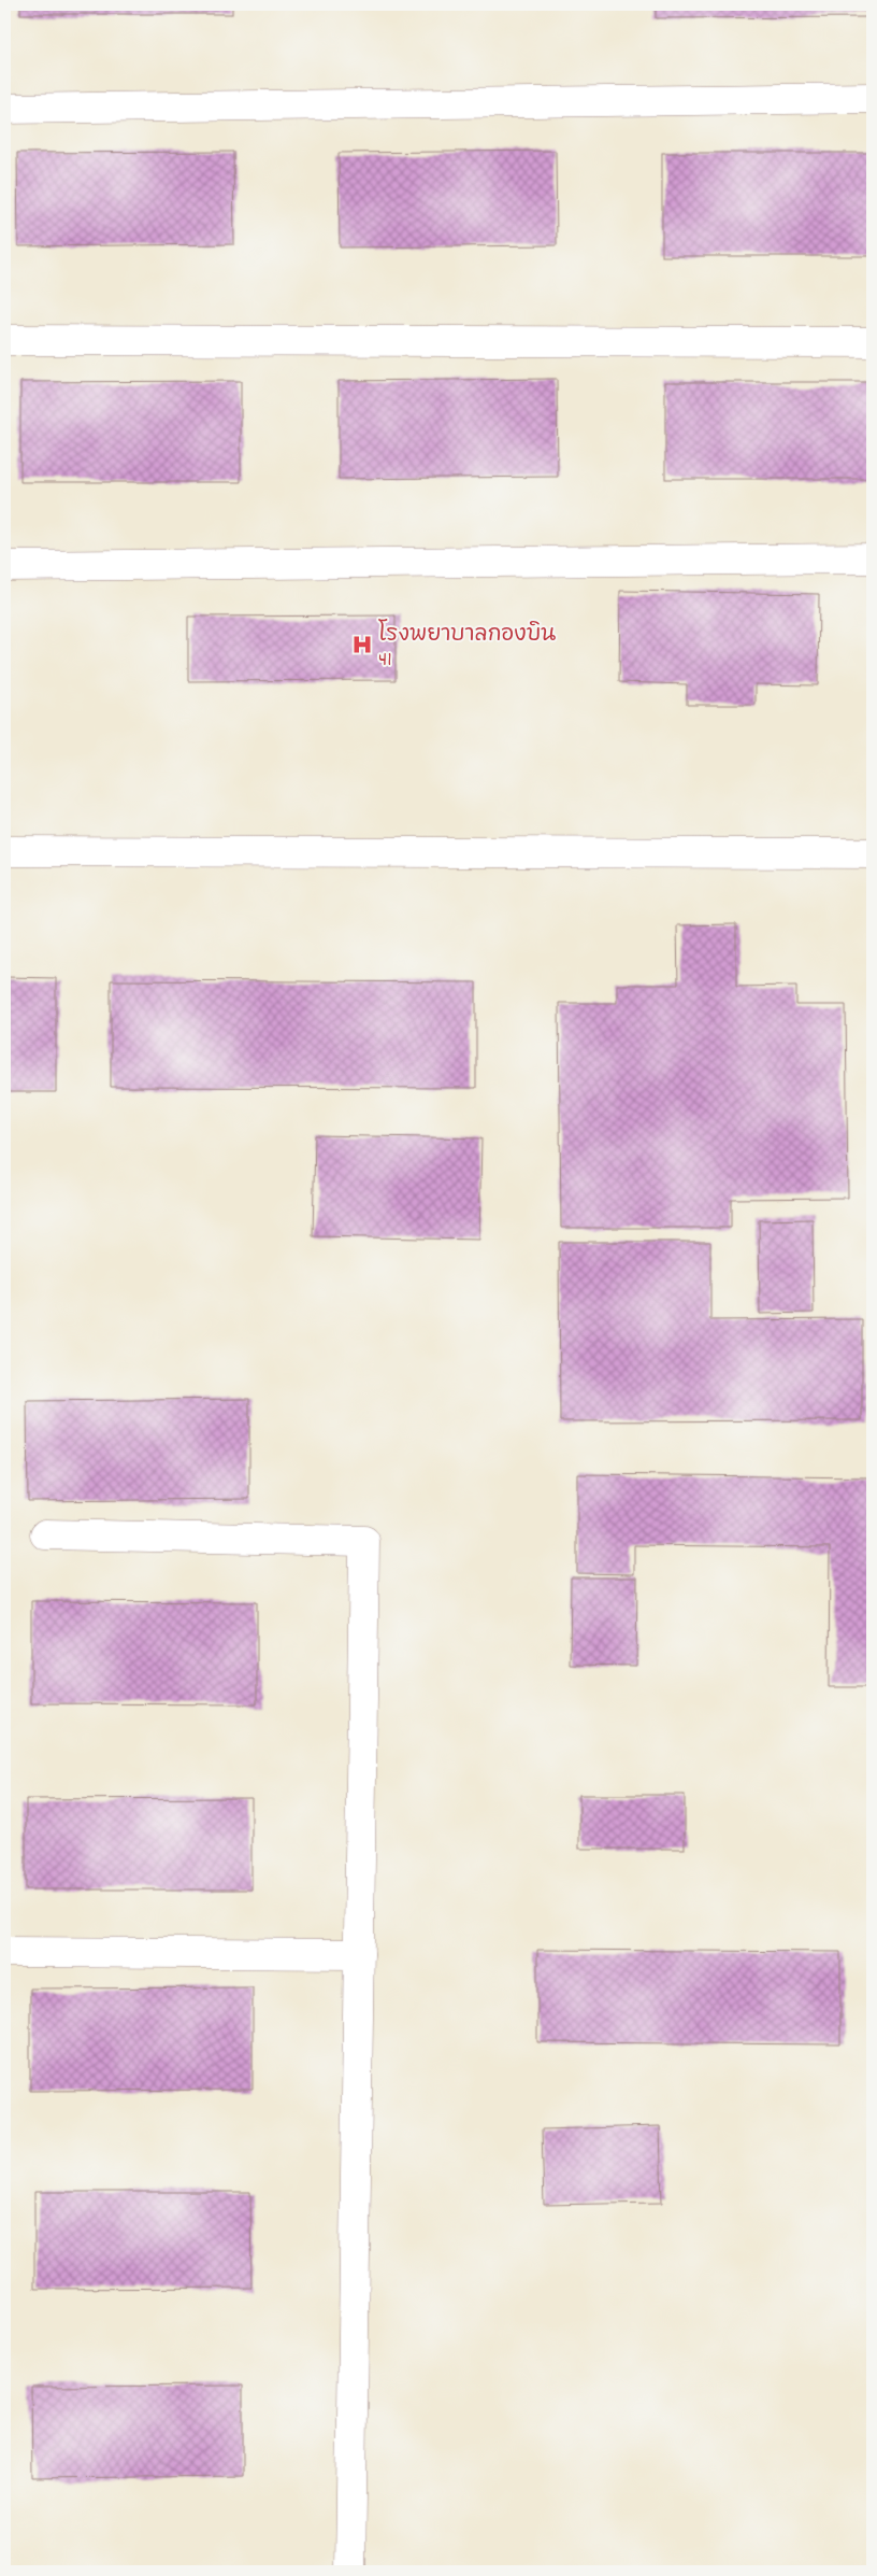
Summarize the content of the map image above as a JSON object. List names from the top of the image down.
{
  "places": {
    "hospital": ["โรงพยาบาลกองบิน 41"]
  }
}
